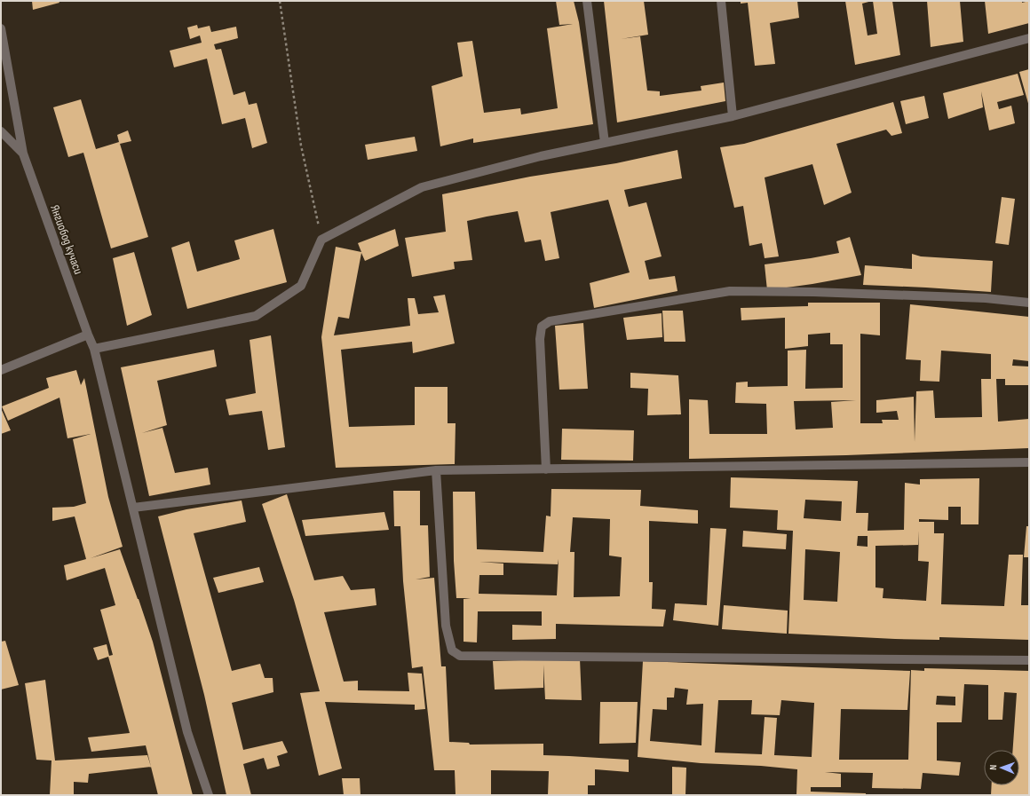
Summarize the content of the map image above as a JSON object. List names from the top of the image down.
{
  "streets": {
    "street": ["Янгиобод кучаси"]
  },
  "north": "left"
}
